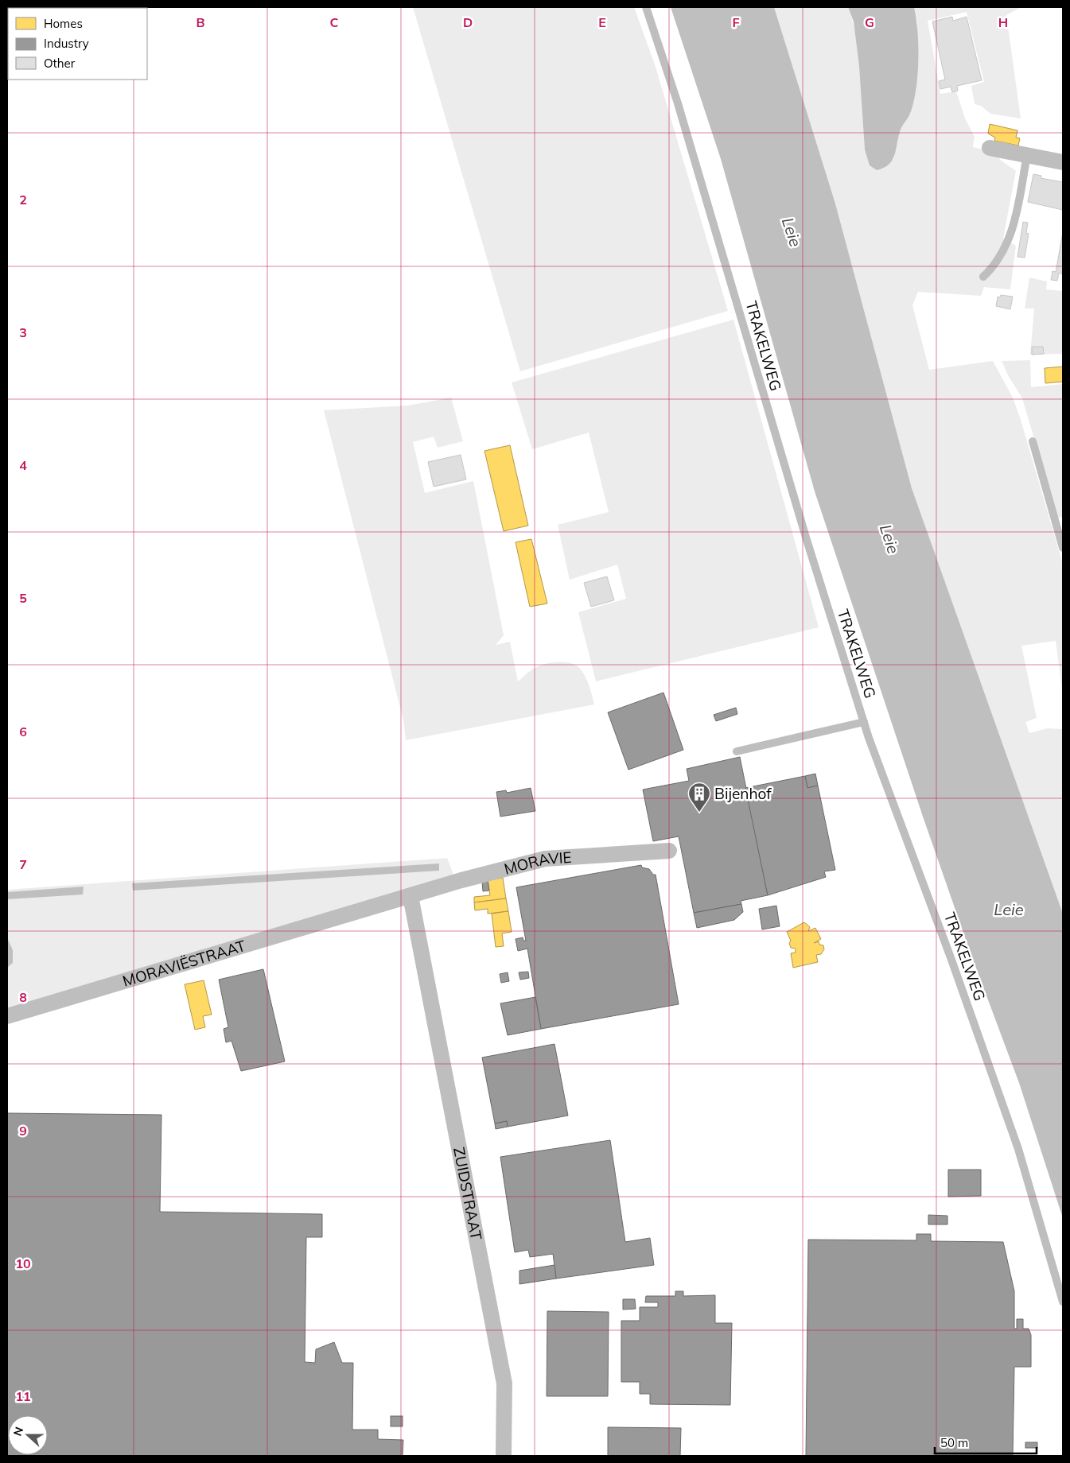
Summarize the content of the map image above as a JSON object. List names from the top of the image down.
{
  "streets": {
    "street": ["MORAVIE", "MORAVIËSTRAAT", "ZUIDSTRAAT"],
    "lane": ["TRAKELWEG"]
  },
  "crossings": [
    ["MORAVIE", "MORAVIËSTRAAT"],
    ["MORAVIE", "ZUIDSTRAAT"]
  ],
  "water": ["Leie"],
  "places": {
    "building": ["Bijenhof"]
  },
  "legend": ["Homes", "Industry", "Other"],
  "scale_bar": "50 m",
  "north": "left",
  "grid": {
    "columns": [
      "B",
      "C",
      "D",
      "E",
      "F",
      "G",
      "H"
    ],
    "rows": [
      "2",
      "3",
      "4",
      "5",
      "6",
      "7",
      "8",
      "9",
      "10",
      "11"
    ]
  }
}
